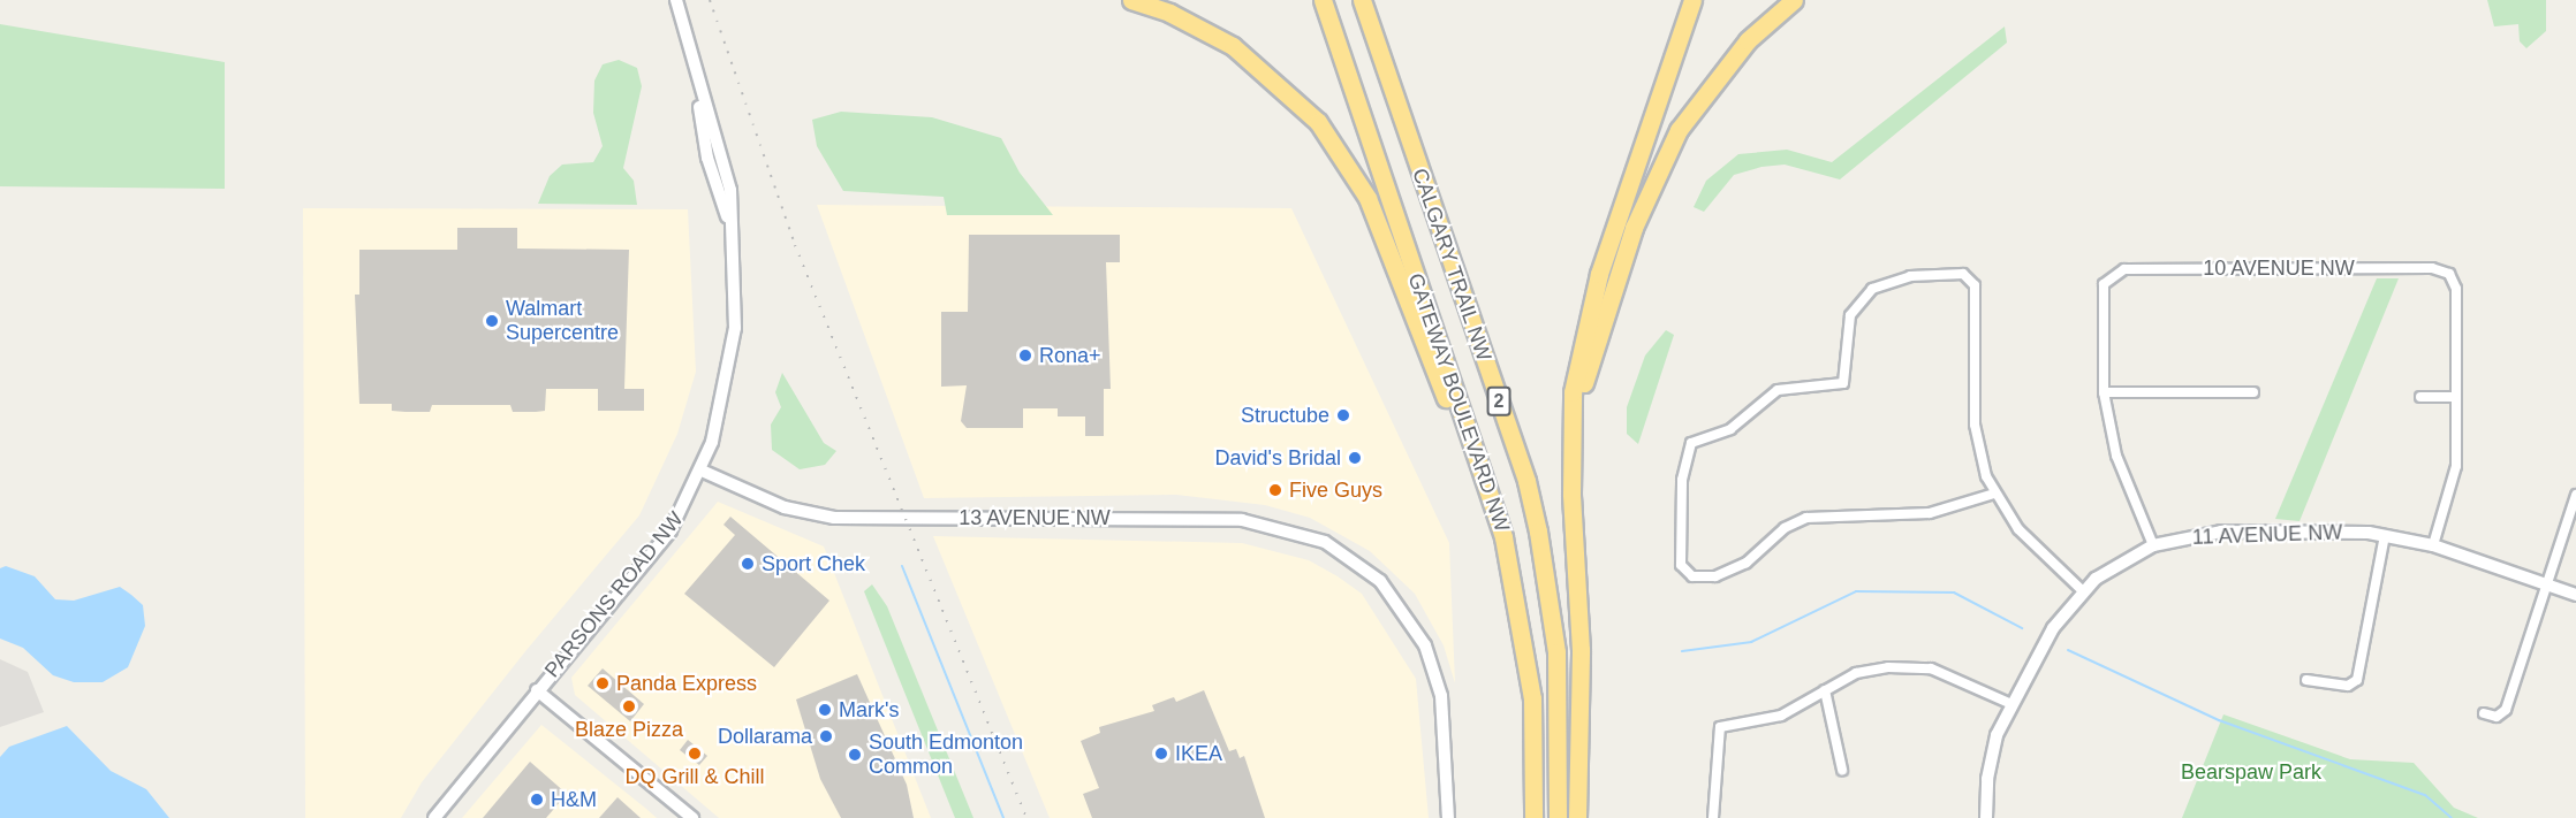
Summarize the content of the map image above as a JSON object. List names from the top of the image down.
{
  "streets": {
    "highway": ["CALGARY TRAIL NW", "2", "GATEWAY BOULEVARD NW"],
    "street": [
      "10 AVENUE NW",
      "13 AVENUE NW",
      "11 AVENUE NW",
      "PARSONS ROAD NW"
    ]
  },
  "crossings": [
    ["13 AVENUE NW", "PARSONS ROAD NW"]
  ],
  "parks": ["Bearspaw Park"],
  "places": [
    "Walmart Supercentre",
    "Rona+",
    "Structube",
    "David's Bridal",
    "Five Guys",
    "Sport Chek",
    "Panda Express",
    "Blaze Pizza",
    "Mark's",
    "Dollarama",
    "DQ Grill & Chill",
    "IKEA",
    "South Edmonton Common",
    "H&M"
  ]
}
